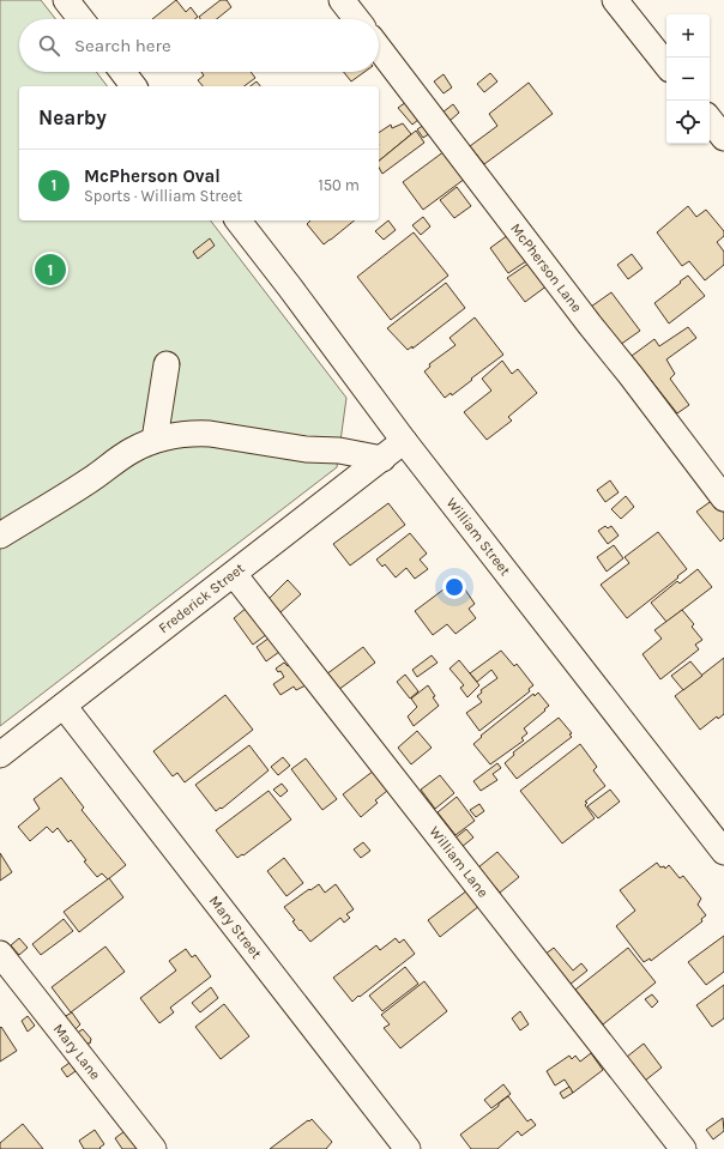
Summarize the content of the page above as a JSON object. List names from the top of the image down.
{
  "streets": {
    "street": [
      "McPherson Lane",
      "William Street",
      "Frederick Street",
      "William Lane",
      "Mary Street",
      "Mary Lane"
    ]
  },
  "crossings": [
    ["William Street", "Frederick Street"],
    ["Frederick Street", "William Lane"],
    ["Frederick Street", "Mary Street"]
  ],
  "page": {
    "map_buttons": ["+", "−"],
    "search": "Search here",
    "heading": "Nearby",
    "list": [
      {
        "mark": "1",
        "name": "McPherson Oval",
        "note": "Sports · William Street",
        "value": "150 m"
      }
    ],
    "pins": "1"
  }
}
